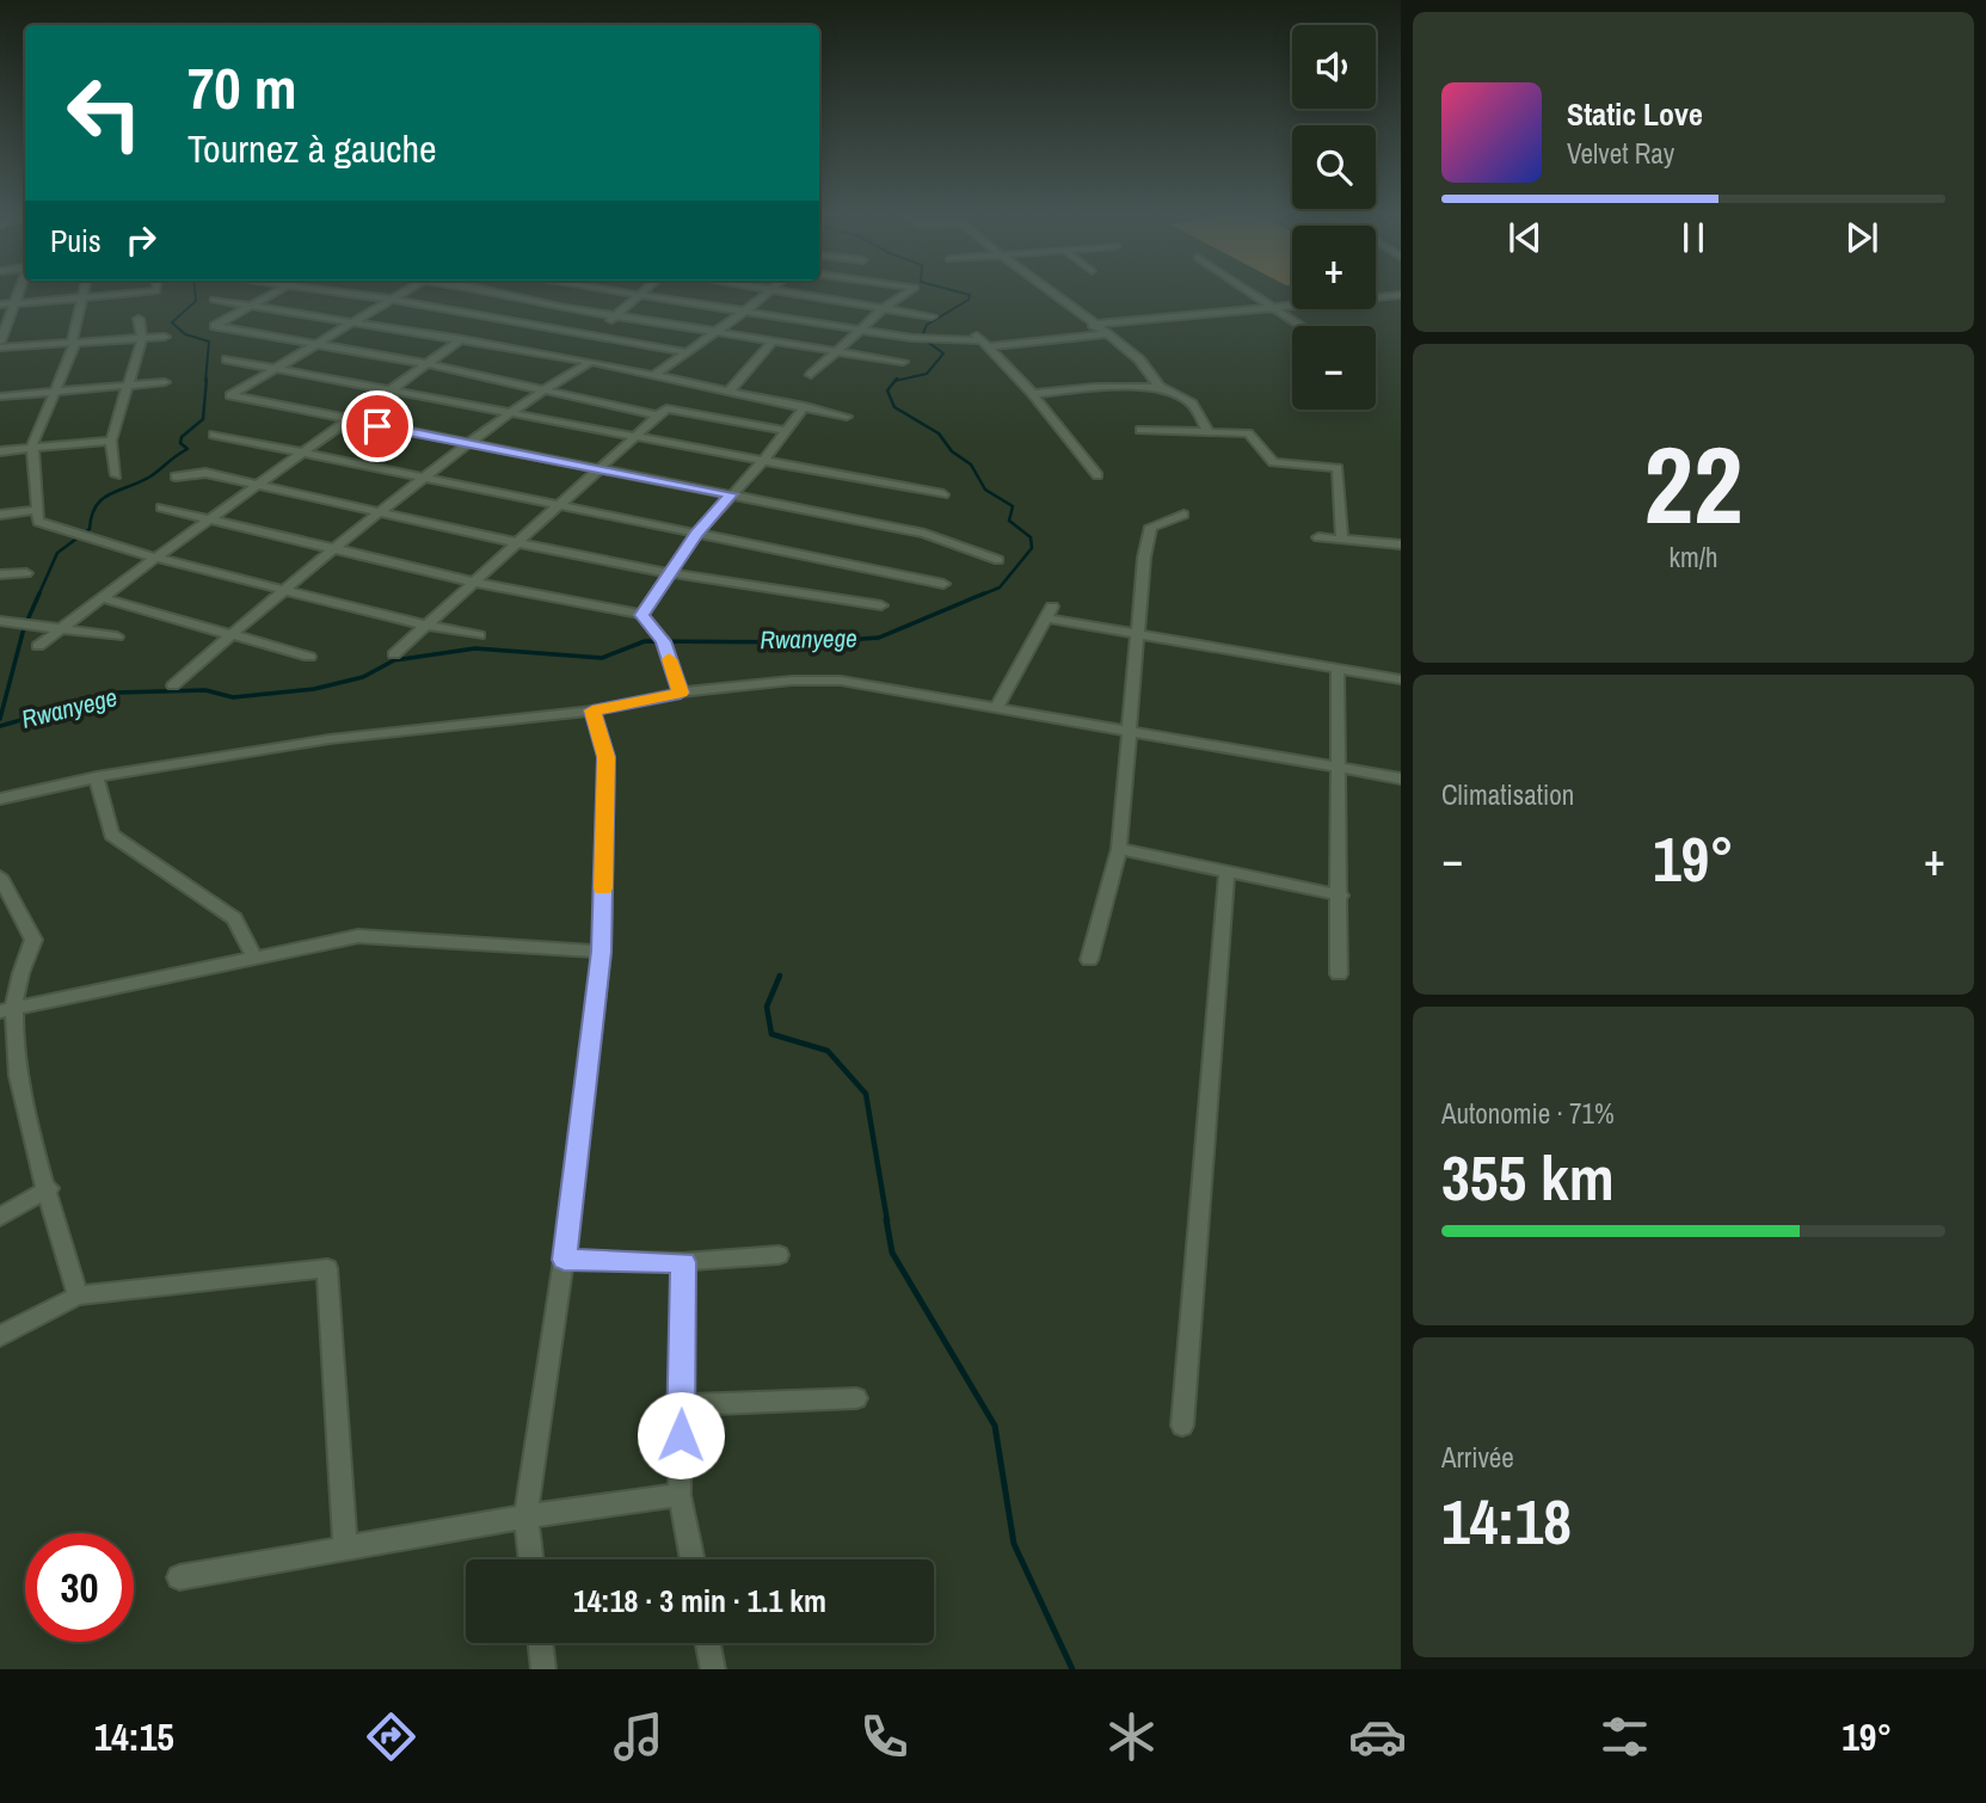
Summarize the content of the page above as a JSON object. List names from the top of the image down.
{
  "water": ["Rwanyege"],
  "page": {
    "map_buttons": ["+", "−"],
    "turn": ["70 m", "Tournez à gauche"],
    "song": ["Static Love", "Velvet Ray"],
    "then": "Puis",
    "tile": [
      ["22", "km/h"],
      "Climatisation",
      ["Autonomie · 71%", "355 km"],
      ["Arrivée", "14:18"]
    ],
    "heat": ["−", "19°", "+"],
    "limit": "30",
    "trip": "14:18 · 3 min · 1.1 km",
    "tabs": ["14:15", "19°"]
  }
}
